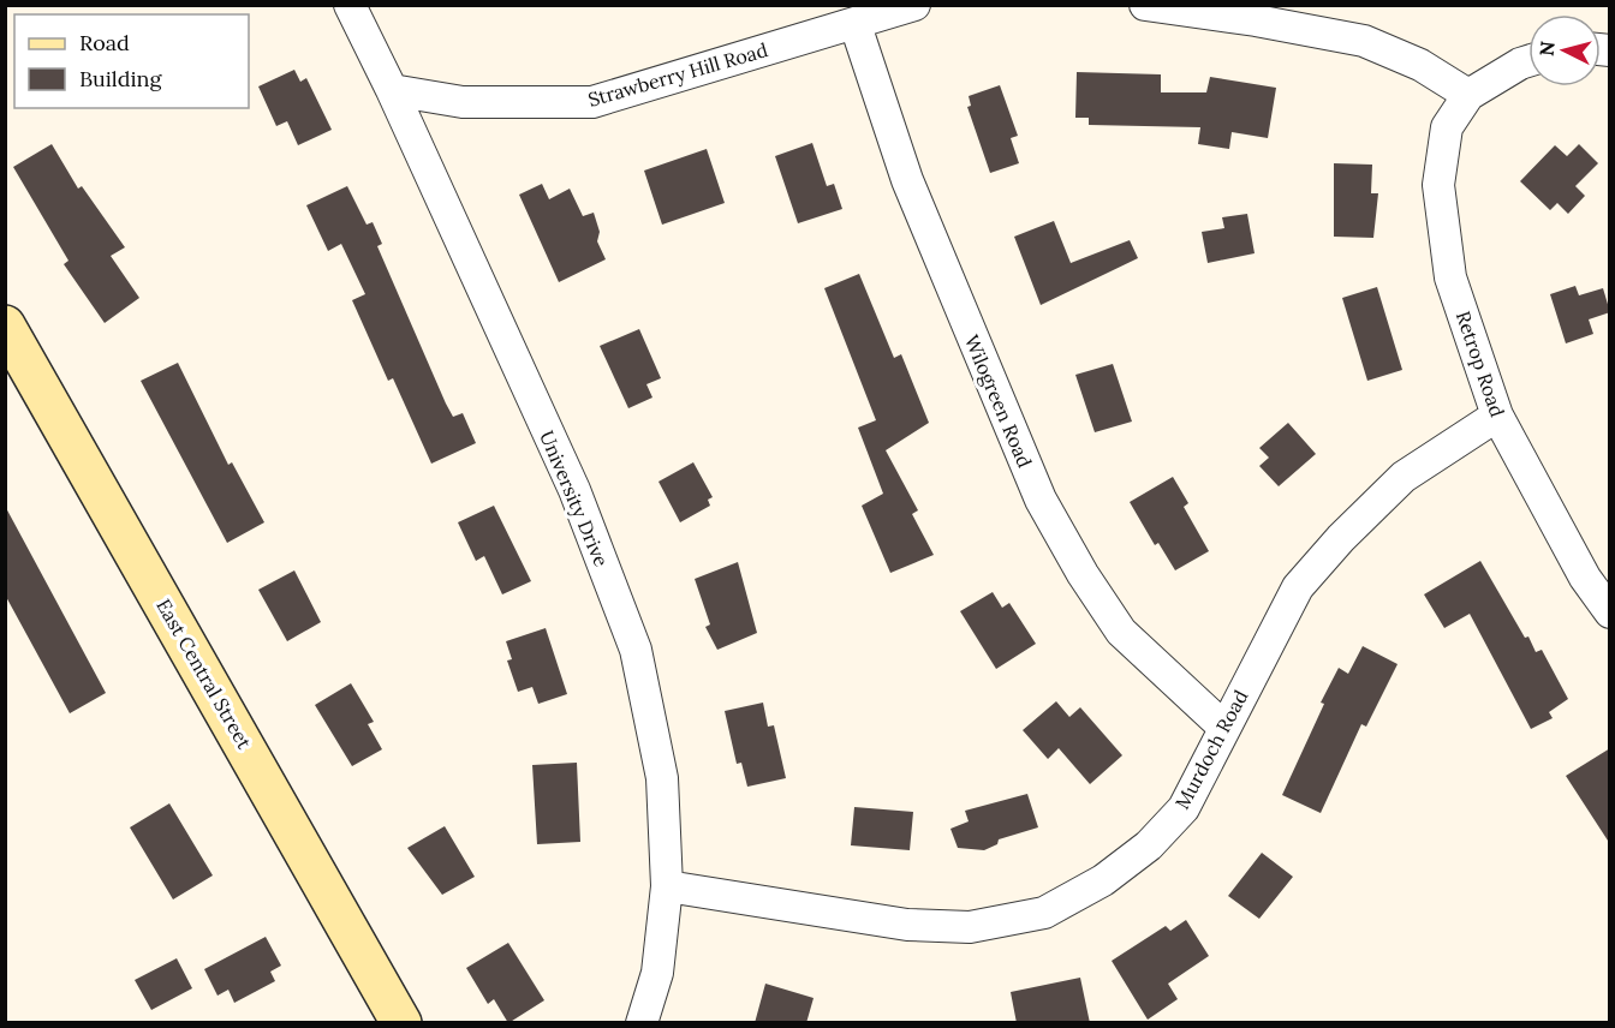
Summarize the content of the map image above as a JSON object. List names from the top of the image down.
{
  "streets": {
    "main road": ["East Central Street"],
    "street": [
      "Strawberry Hill Road",
      "Retrop Road",
      "Wilogreen Road",
      "University Drive",
      "Murdoch Road"
    ]
  },
  "crossings": [
    ["Strawberry Hill Road", "Wilogreen Road"],
    ["Strawberry Hill Road", "University Drive"],
    ["Retrop Road", "Murdoch Road"],
    ["Wilogreen Road", "Murdoch Road"],
    ["University Drive", "Murdoch Road"]
  ],
  "legend": ["Road", "Building"],
  "north": "left"
}
